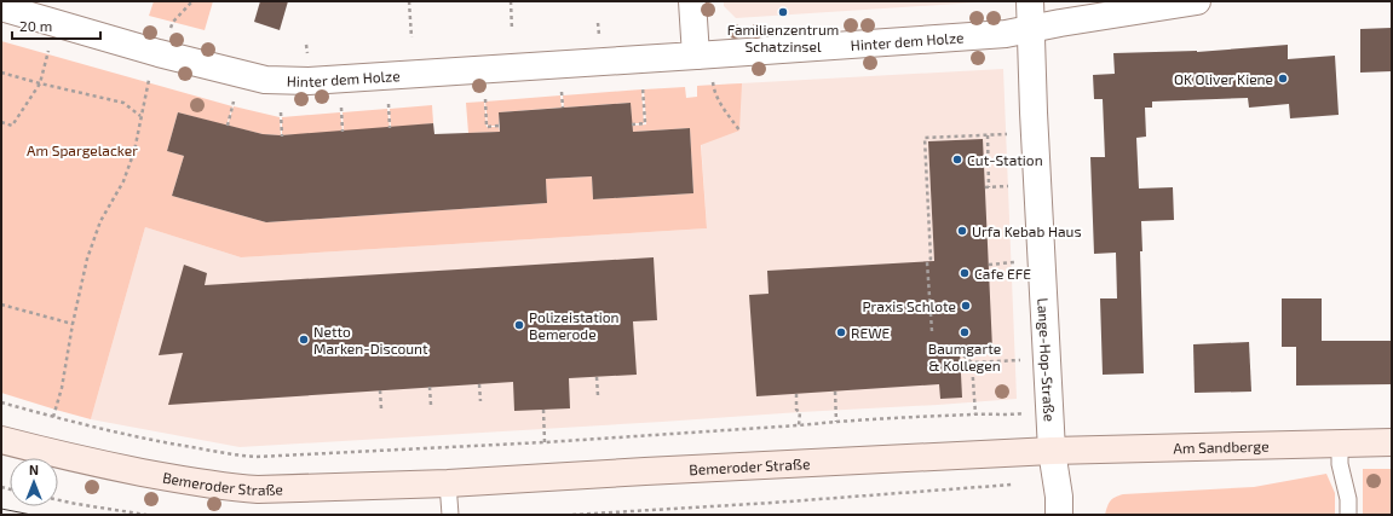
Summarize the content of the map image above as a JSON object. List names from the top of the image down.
{
  "streets": {
    "main road": ["Am Sandberge", "Bemeroder Straße"],
    "street": ["Hinter dem Holze", "Lange-Hop-Straße"]
  },
  "crossings": [
    ["Hinter dem Holze", "Lange-Hop-Straße"],
    ["Lange-Hop-Straße", "Am Sandberge"],
    ["Lange-Hop-Straße", "Bemeroder Straße"],
    ["Am Sandberge", "Bemeroder Straße"]
  ],
  "parks": ["Am Spargelacker"],
  "places": [
    "Familienzentrum Schatzinsel",
    "OK Oliver Kiene",
    "Cut-Station",
    "Urfa Kebab Haus",
    "Cafe EFE",
    "Praxis Schlote",
    "Polizeistation Bemerode",
    "REWE",
    "Baumgarte & Kollegen",
    "Netto Marken-Discount"
  ],
  "scale_bar": "20 m",
  "north": "top"
}
